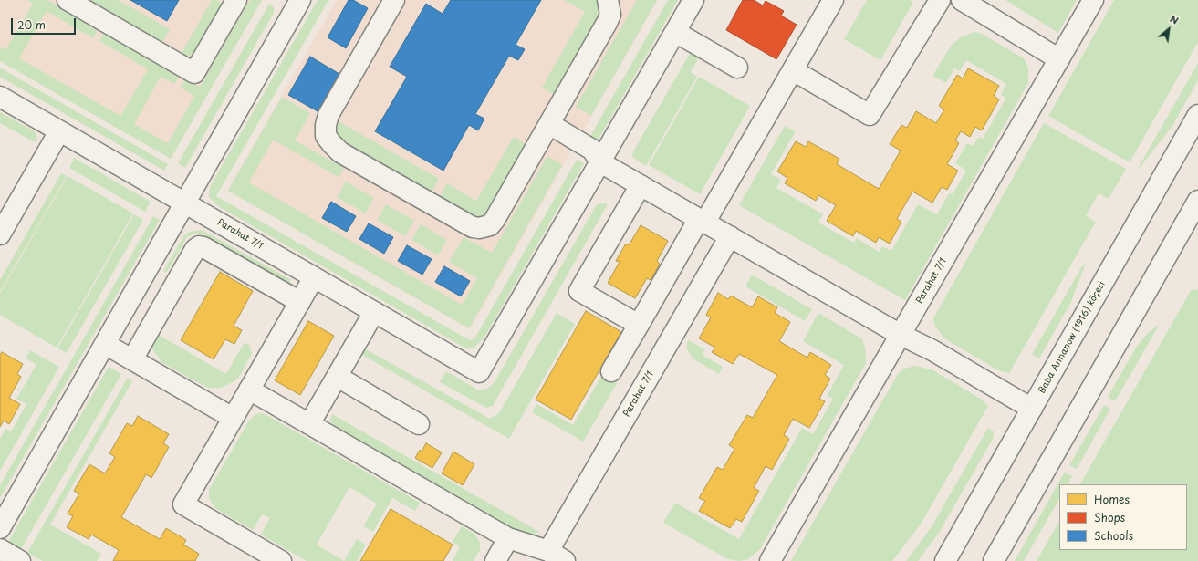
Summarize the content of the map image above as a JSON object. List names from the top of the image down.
{
  "streets": {
    "street": ["Parahat 7/1", "Baba Annanow (1916) köçesi"]
  },
  "legend": ["Homes", "Shops", "Schools"],
  "scale_bar": "20 m",
  "north": "top right"
}
